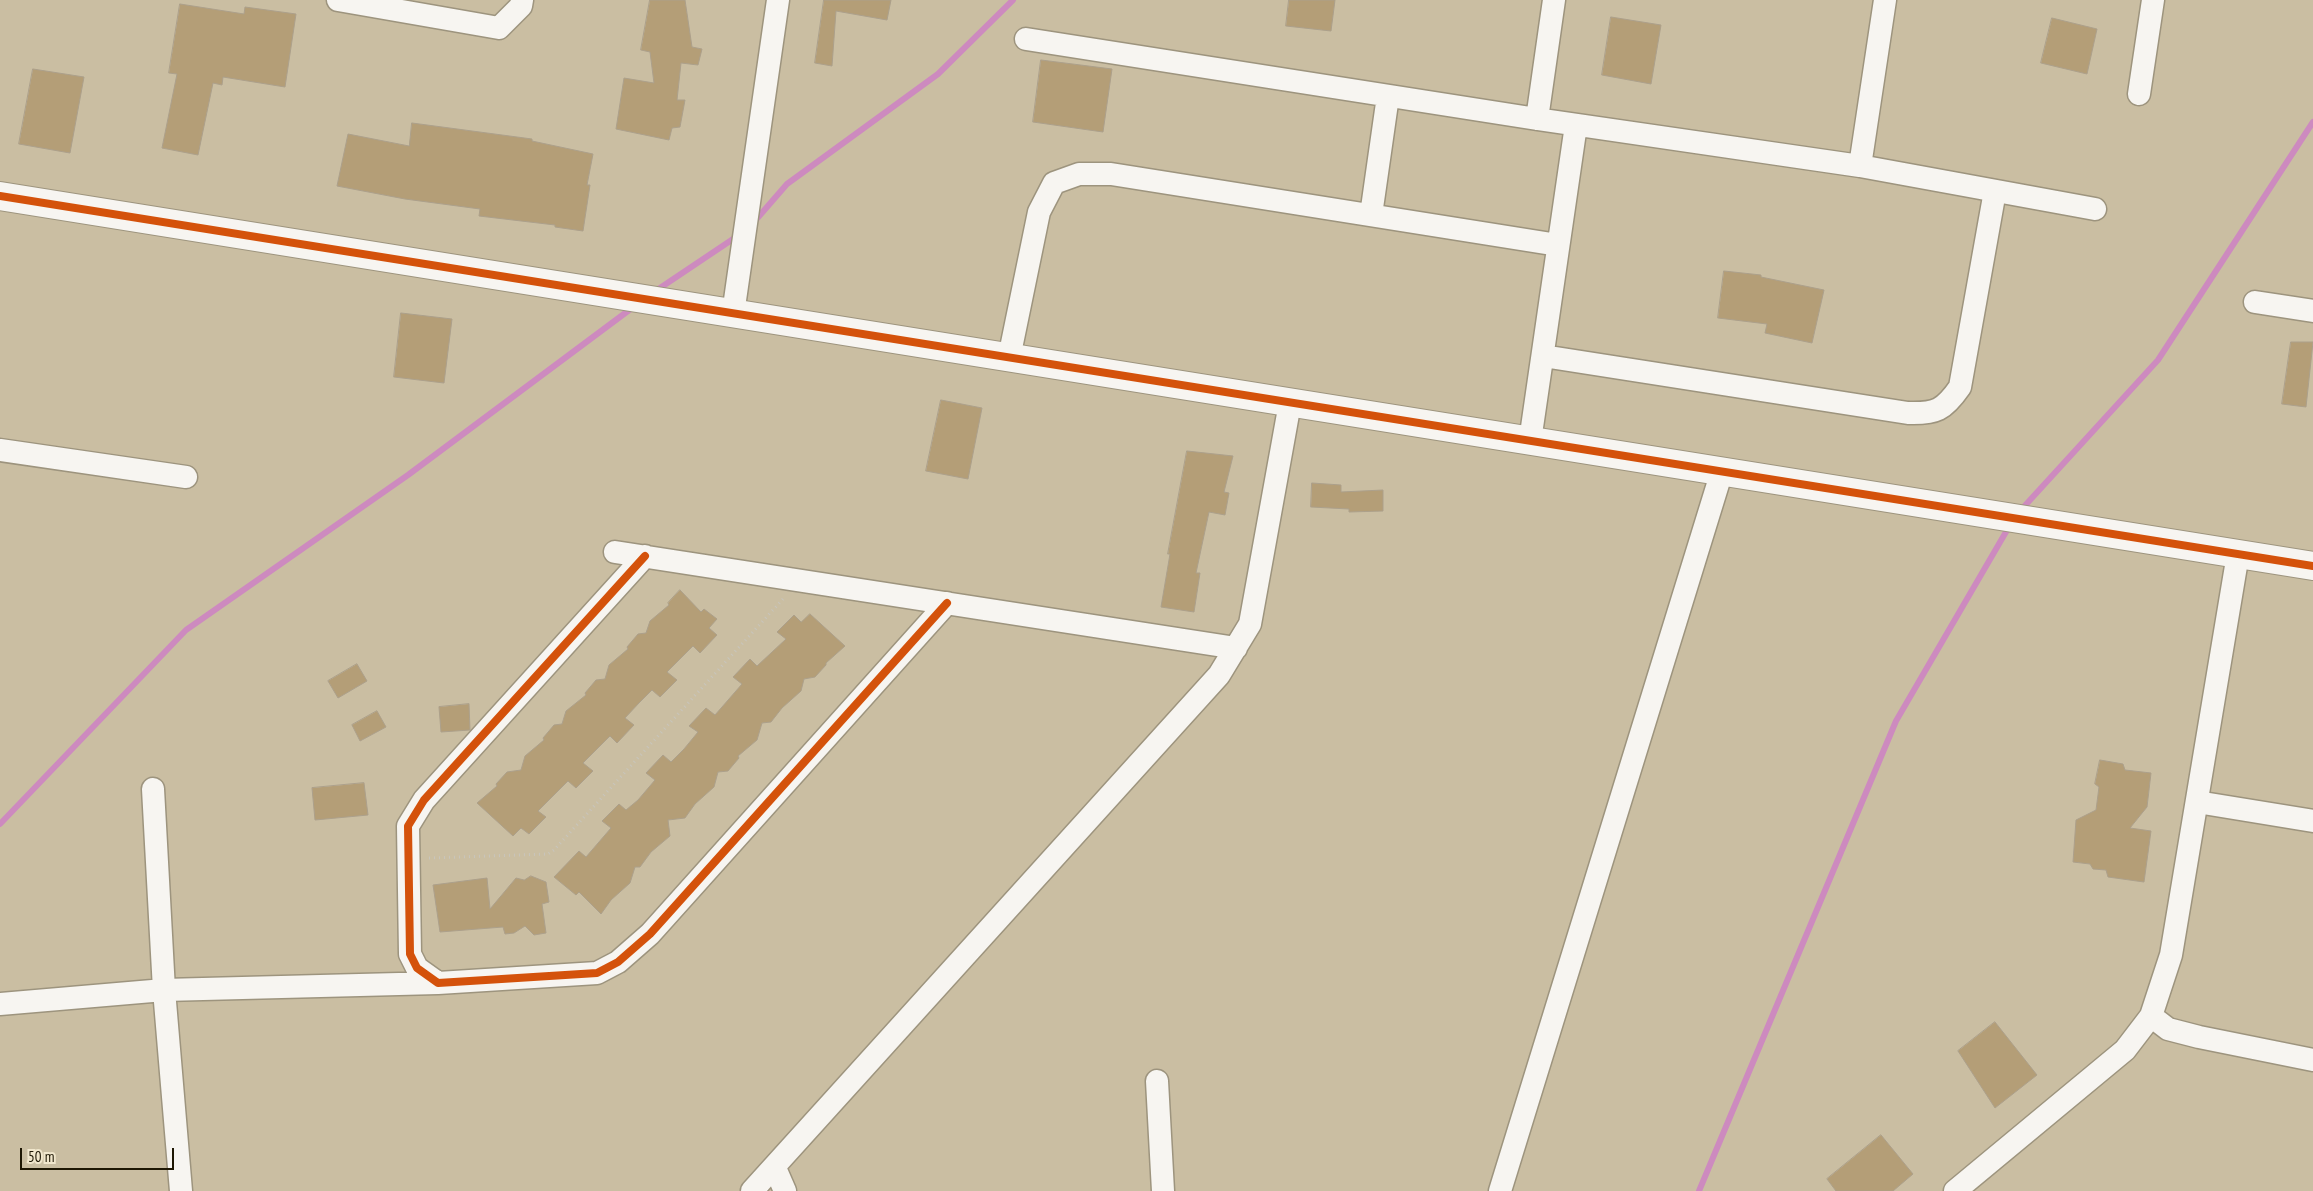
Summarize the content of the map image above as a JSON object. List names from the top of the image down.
{
  "scale_bar": "50 m"
}
